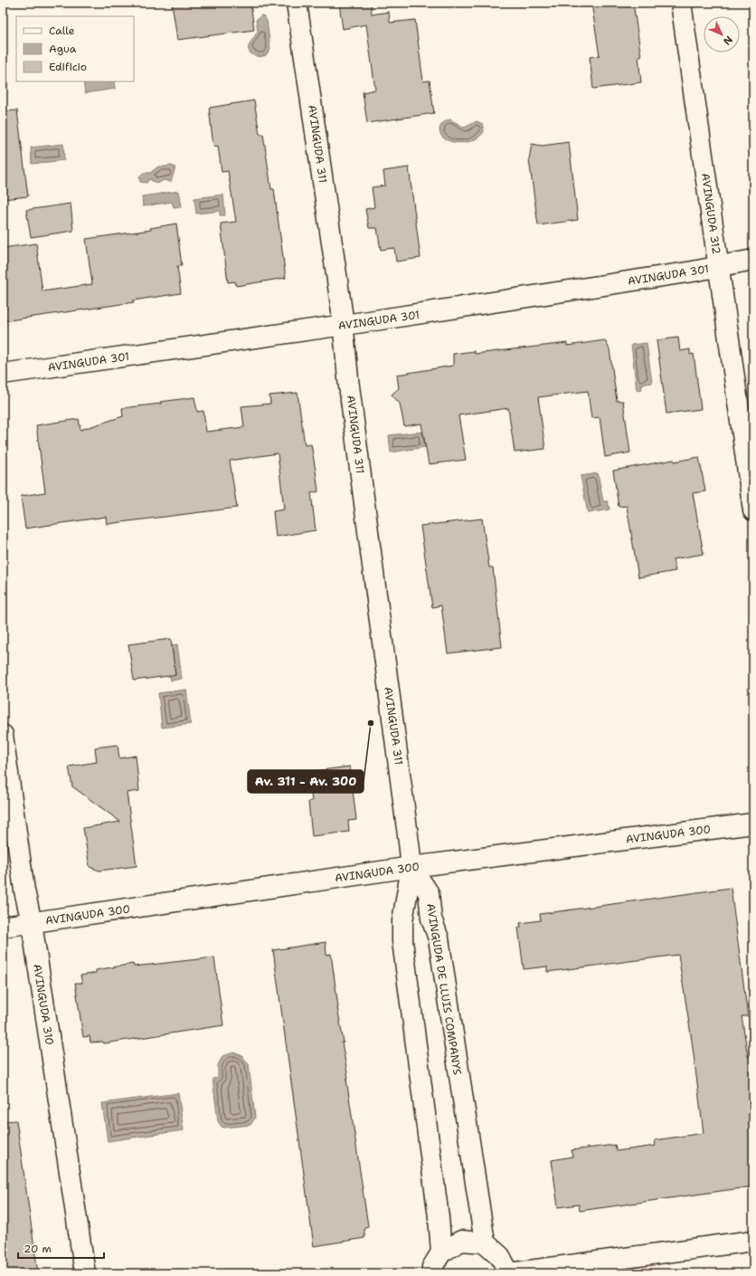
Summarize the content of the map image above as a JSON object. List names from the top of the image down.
{
  "streets": {
    "street": [
      "AVINGUDA 311",
      "AVINGUDA 312",
      "AVINGUDA 301",
      "AVINGUDA 300",
      "AVINGUDA DE LLUIS COMPANYS",
      "AVINGUDA 310"
    ]
  },
  "crossings": [
    ["AVINGUDA 311", "AVINGUDA 301"],
    ["AVINGUDA 311", "AVINGUDA 300"],
    ["AVINGUDA 311", "AVINGUDA DE LLUIS COMPANYS"],
    ["AVINGUDA 312", "AVINGUDA 301"],
    ["AVINGUDA 300", "AVINGUDA DE LLUIS COMPANYS"],
    ["AVINGUDA 300", "AVINGUDA 310"]
  ],
  "places": ["Av. 311 - Av. 300"],
  "legend": ["Calle", "Agua", "Edificio"],
  "scale_bar": "20 m",
  "north": "bottom right"
}
